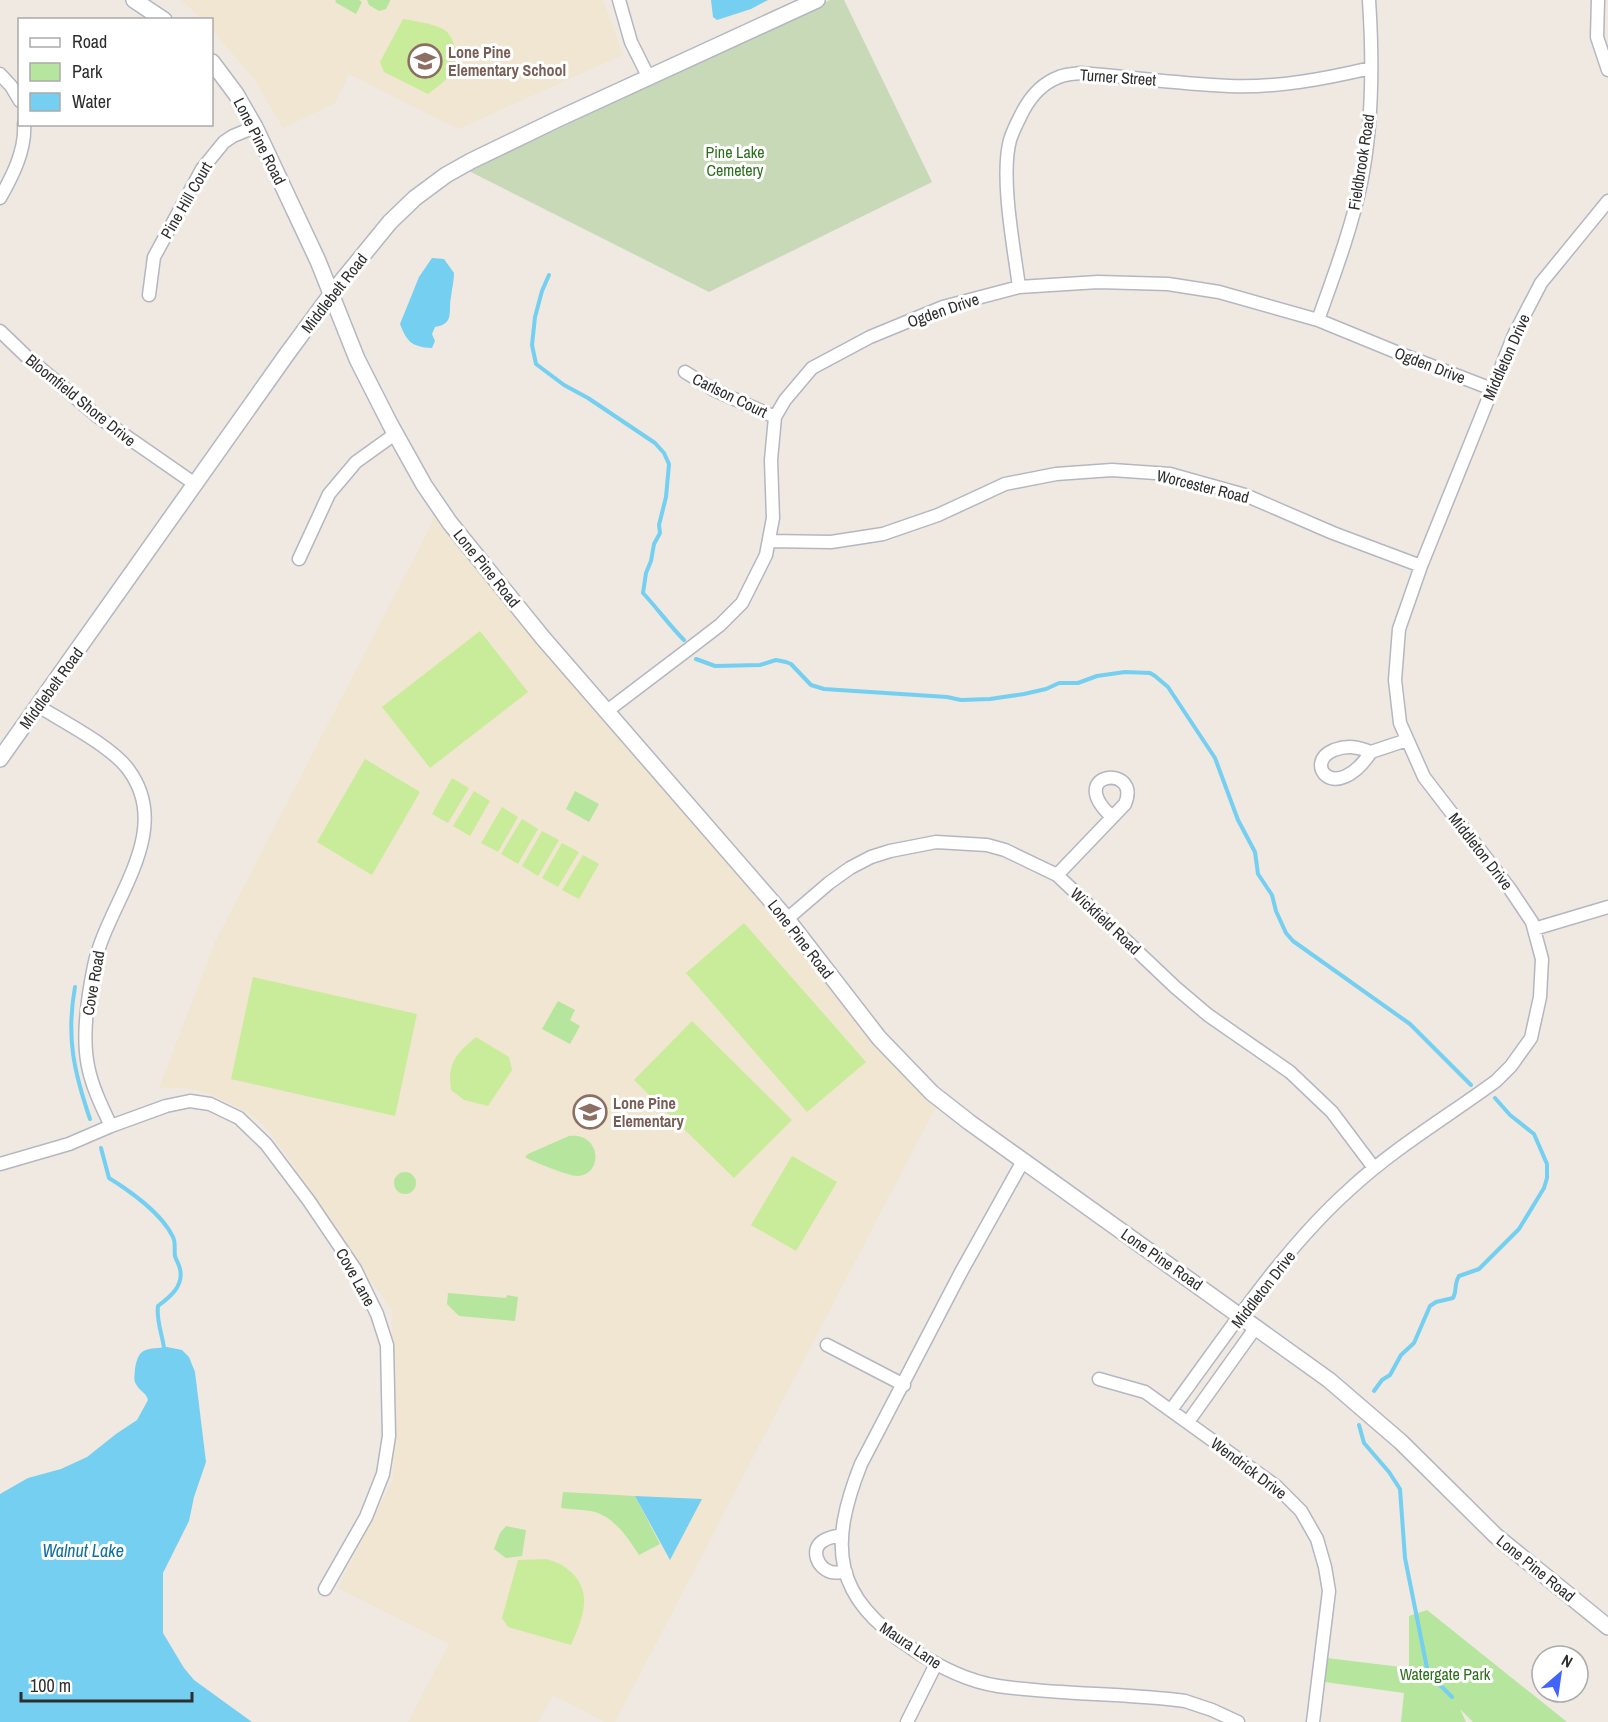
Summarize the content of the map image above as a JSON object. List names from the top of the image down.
{
  "streets": {
    "street": [
      "Turner Street",
      "Lone Pine Road",
      "Fieldbrook Road",
      "Pine Hill Court",
      "Middlebelt Road",
      "Ogden Drive",
      "Middleton Drive",
      "Carlson Court",
      "Bloomfield Shore Drive",
      "Worcester Road",
      "Wickfield Road",
      "Cove Road",
      "Cove Lane",
      "Wendrick Drive",
      "Maura Lane"
    ]
  },
  "crossings": [
    ["Turner Street", "Fieldbrook Road"],
    ["Turner Street", "Ogden Drive"],
    ["Lone Pine Road", "Pine Hill Court"],
    ["Lone Pine Road", "Middlebelt Road"],
    ["Lone Pine Road", "Ogden Drive"],
    ["Lone Pine Road", "Middleton Drive"],
    ["Lone Pine Road", "Wickfield Road"],
    ["Lone Pine Road", "Maura Lane"],
    ["Fieldbrook Road", "Ogden Drive"],
    ["Middlebelt Road", "Bloomfield Shore Drive"],
    ["Middlebelt Road", "Cove Road"],
    ["Ogden Drive", "Middleton Drive"],
    ["Ogden Drive", "Carlson Court"],
    ["Ogden Drive", "Worcester Road"],
    ["Middleton Drive", "Worcester Road"],
    ["Middleton Drive", "Wickfield Road"],
    ["Middleton Drive", "Wendrick Drive"],
    ["Cove Road", "Cove Lane"]
  ],
  "water": ["Walnut Lake"],
  "parks": ["Pine Lake Cemetery", "Watergate Park"],
  "places": {
    "school or university": ["Lone Pine Elementary School", "Lone Pine Elementary"]
  },
  "legend": ["Road", "Park", "Water"],
  "scale_bar": "100 m",
  "north": "top right"
}
